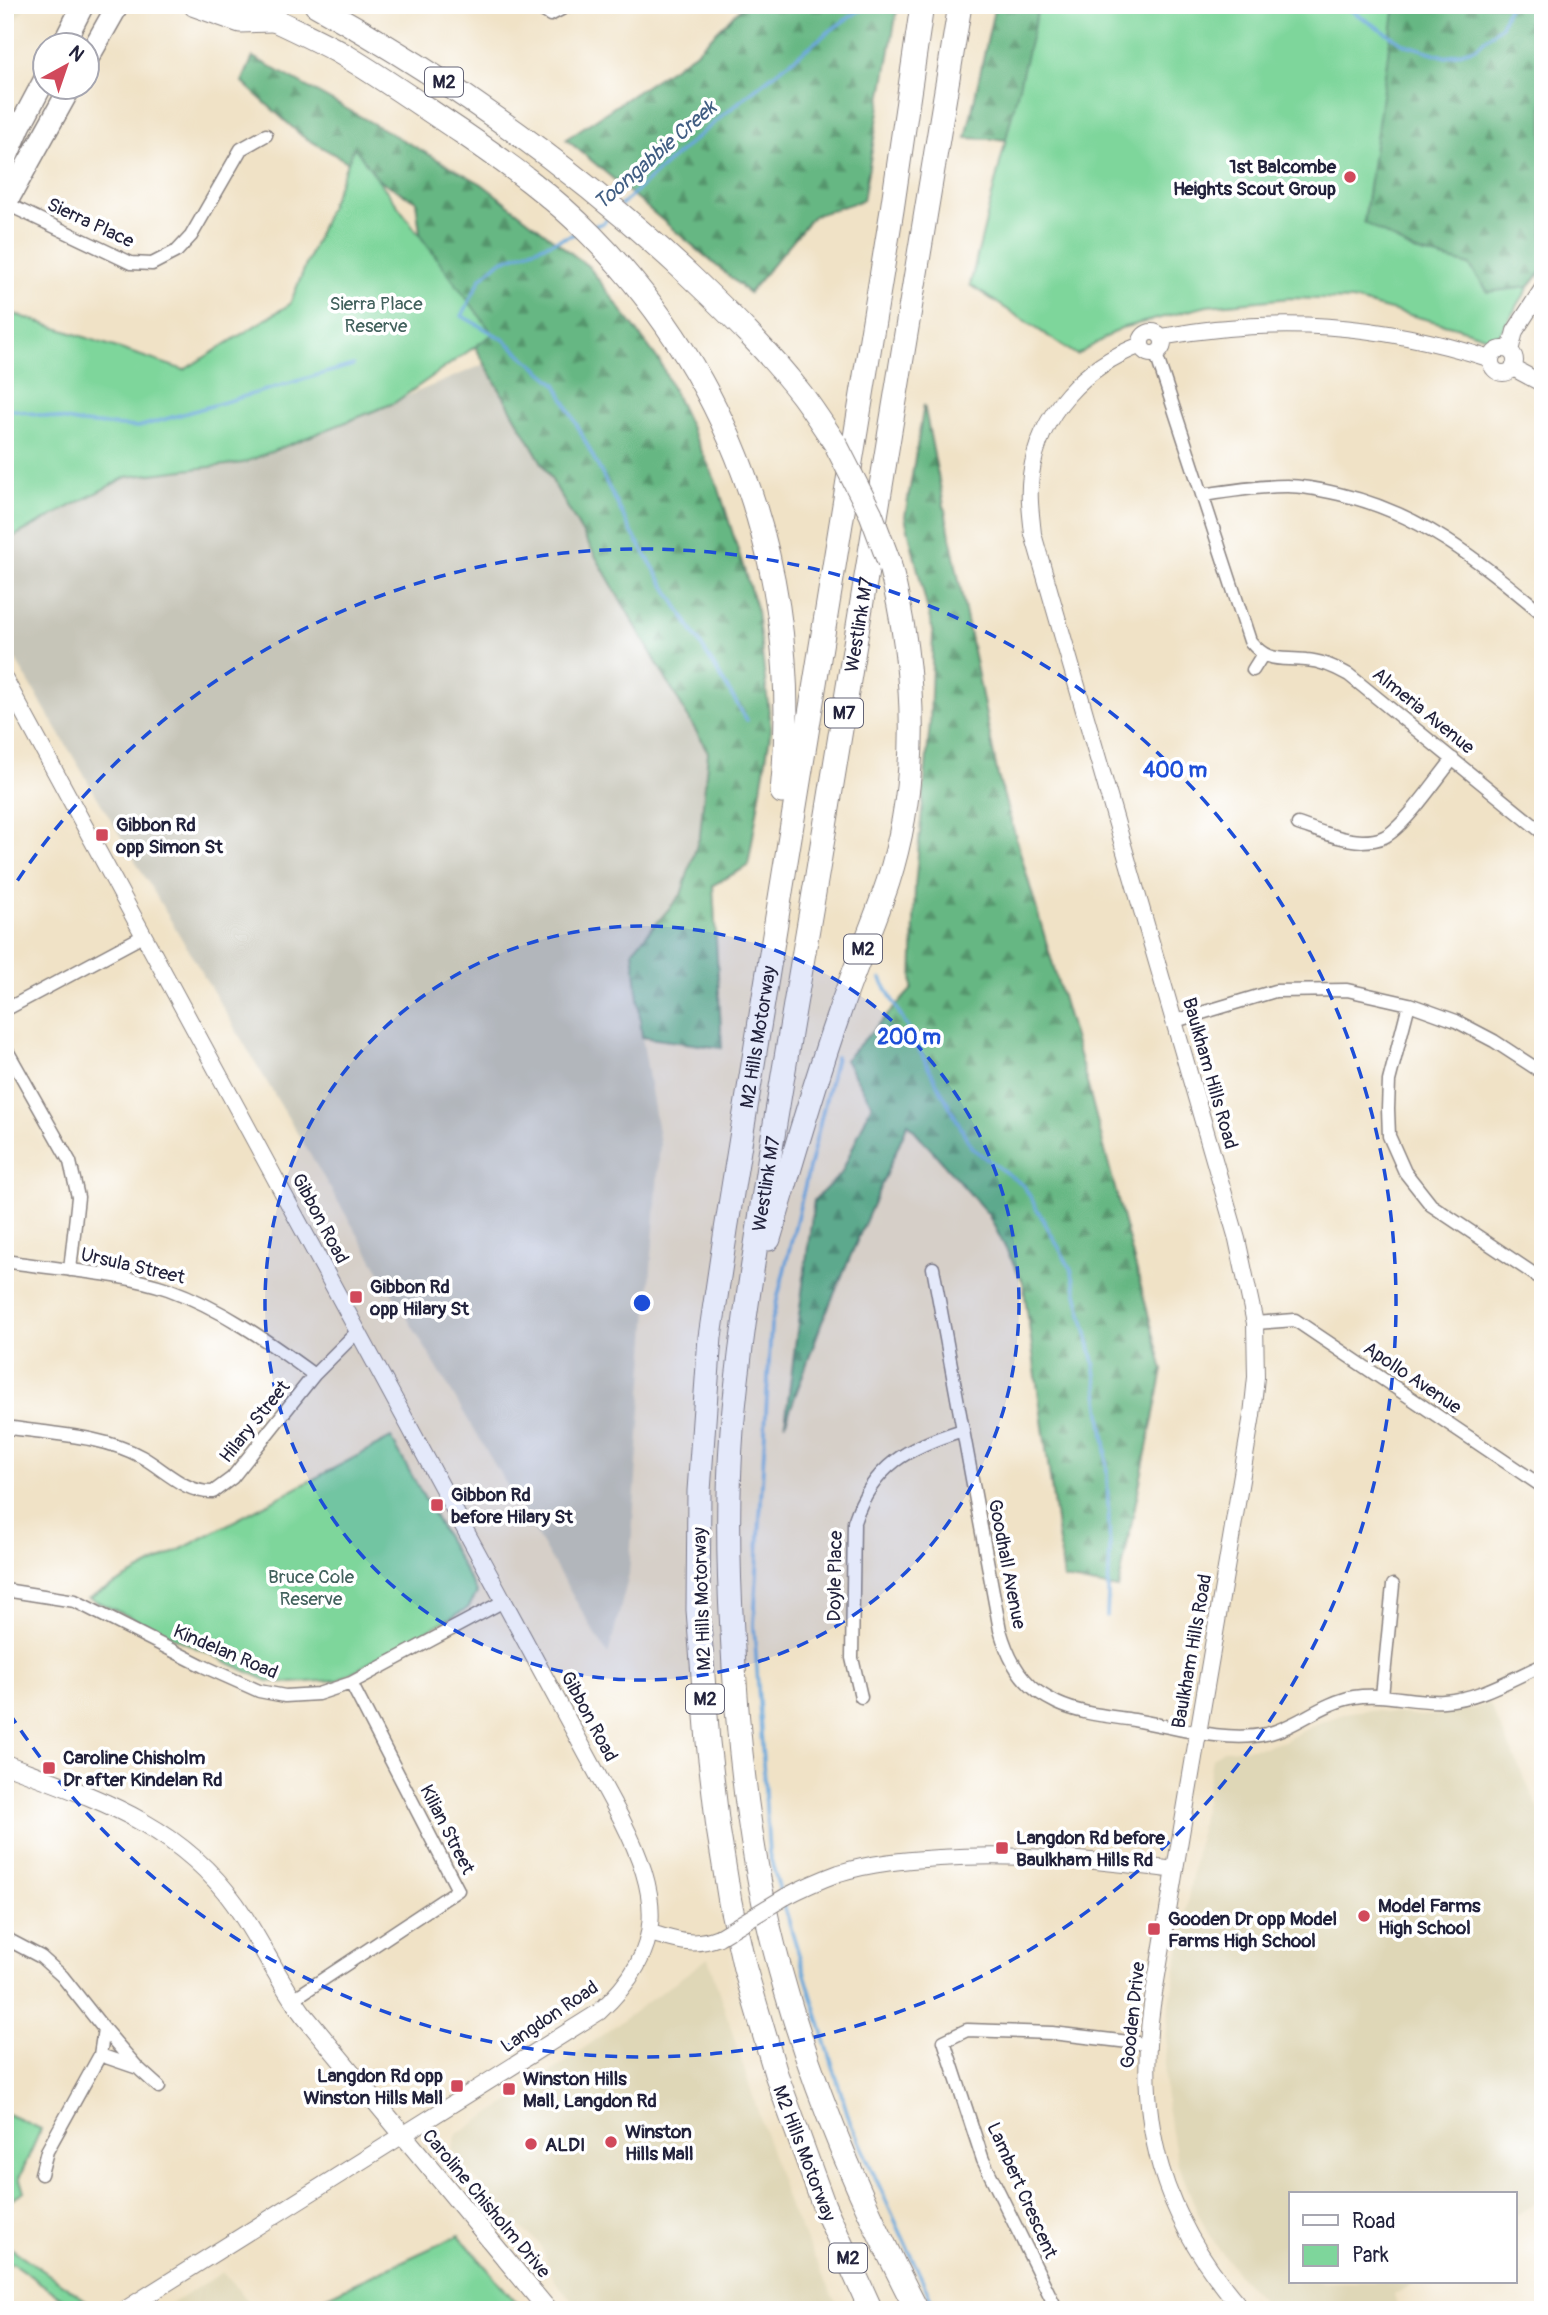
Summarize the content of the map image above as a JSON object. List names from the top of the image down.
{
  "streets": {
    "highway": [
      "M2",
      "Westlink M7",
      "M7",
      "M2 Hills Motorway"
    ],
    "main road": ["Caroline Chisholm Drive"],
    "street": [
      "Sierra Place",
      "Almeria Avenue",
      "Baulkham Hills Road",
      "Gibbon Road",
      "Ursula Street",
      "Apollo Avenue",
      "Hilary Street",
      "Goodhall Avenue",
      "Doyle Place",
      "Kindelan Road",
      "Kilian Street",
      "Gooden Drive",
      "Langdon Road",
      "Lambert Crescent"
    ]
  },
  "crossings": [
    ["M2", "Westlink M7"],
    ["M2", "M2 Hills Motorway"],
    ["Westlink M7", "M2 Hills Motorway"],
    ["Baulkham Hills Road", "Apollo Avenue"],
    ["Baulkham Hills Road", "Goodhall Avenue"],
    ["Baulkham Hills Road", "Gooden Drive"],
    ["Gibbon Road", "Hilary Street"],
    ["Gibbon Road", "Kindelan Road"],
    ["Gibbon Road", "Langdon Road"],
    ["Ursula Street", "Hilary Street"],
    ["Goodhall Avenue", "Doyle Place"],
    ["Kindelan Road", "Kilian Street"],
    ["Kilian Street", "Caroline Chisholm Drive"],
    ["Gooden Drive", "Lambert Crescent"],
    ["Langdon Road", "Caroline Chisholm Drive"]
  ],
  "water": ["Toongabbie Creek"],
  "parks": ["Sierra Place Reserve", "Bruce Cole Reserve"],
  "places": {
    "other": [
      "1st Balcombe Heights Scout Group",
      "Model Farms High School",
      "Winston Hills Mall",
      "ALDI"
    ],
    "transit": [
      "Gibbon Rd opp Simon St",
      "Gibbon Rd opp Hilary St",
      "Gibbon Rd before Hilary St",
      "Caroline Chisholm Dr after Kindelan Rd",
      "Langdon Rd before Baulkham Hills Rd",
      "Gooden Dr opp Model Farms High School",
      "Langdon Rd opp Winston Hills Mall",
      "Winston Hills Mall, Langdon Rd"
    ]
  },
  "legend": ["Road", "Park"],
  "north": "top right",
  "rings": ["400 m", "200 m"]
}
